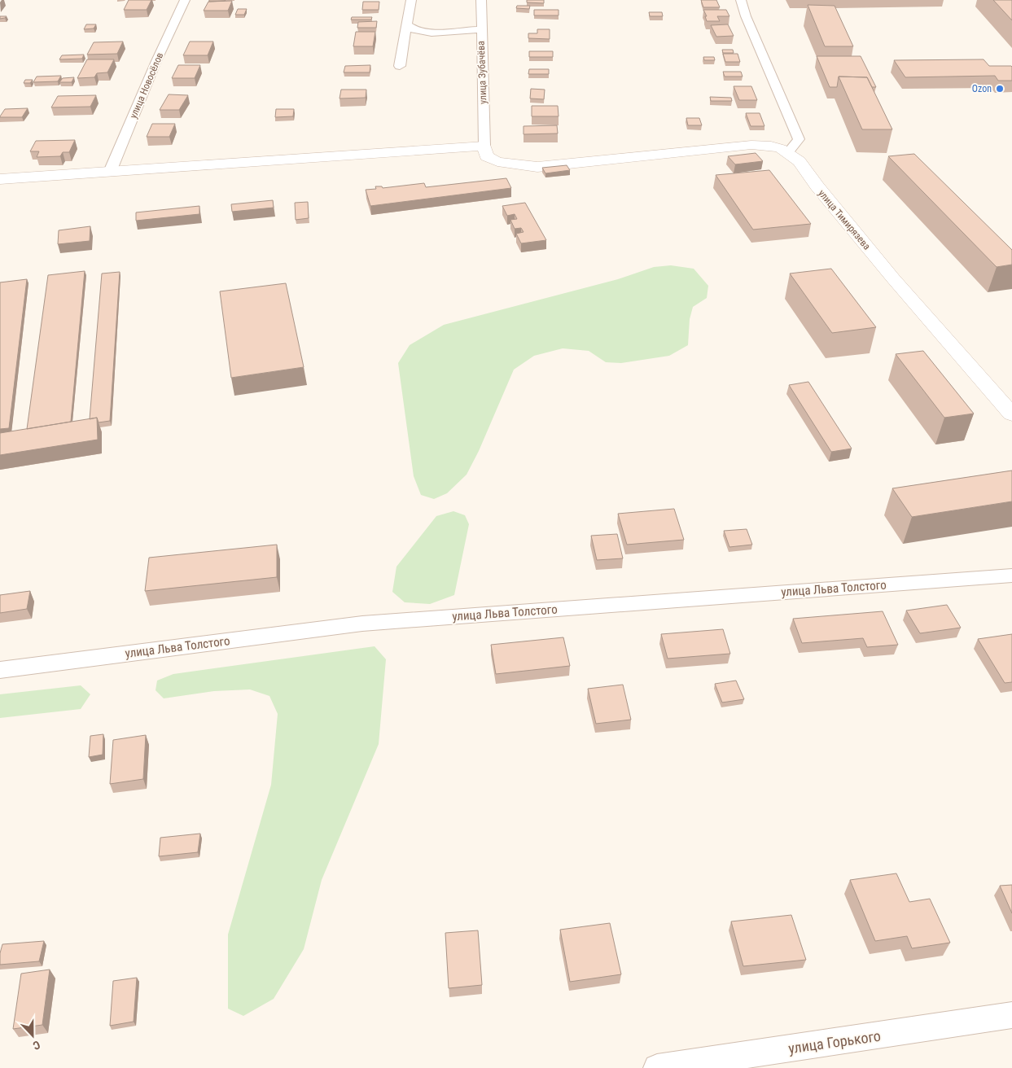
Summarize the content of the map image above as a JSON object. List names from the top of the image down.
{
  "streets": {
    "street": [
      "улица Зубачёва",
      "улица Новосёлов",
      "улица Тимирязева",
      "улица Льва Толстого",
      "улица Горького"
    ]
  },
  "places": ["Ozon"],
  "north": "bottom"
}
